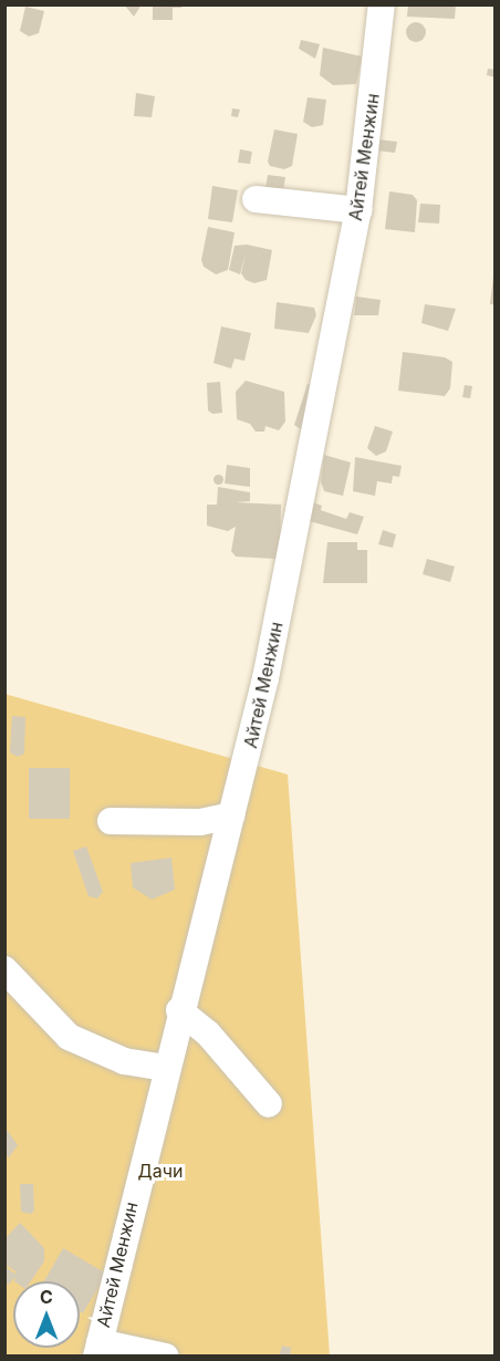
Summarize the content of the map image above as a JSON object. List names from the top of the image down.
{
  "streets": {
    "street": ["Айтей Менжин"]
  },
  "parks": ["Дачи"],
  "north": "top"
}
